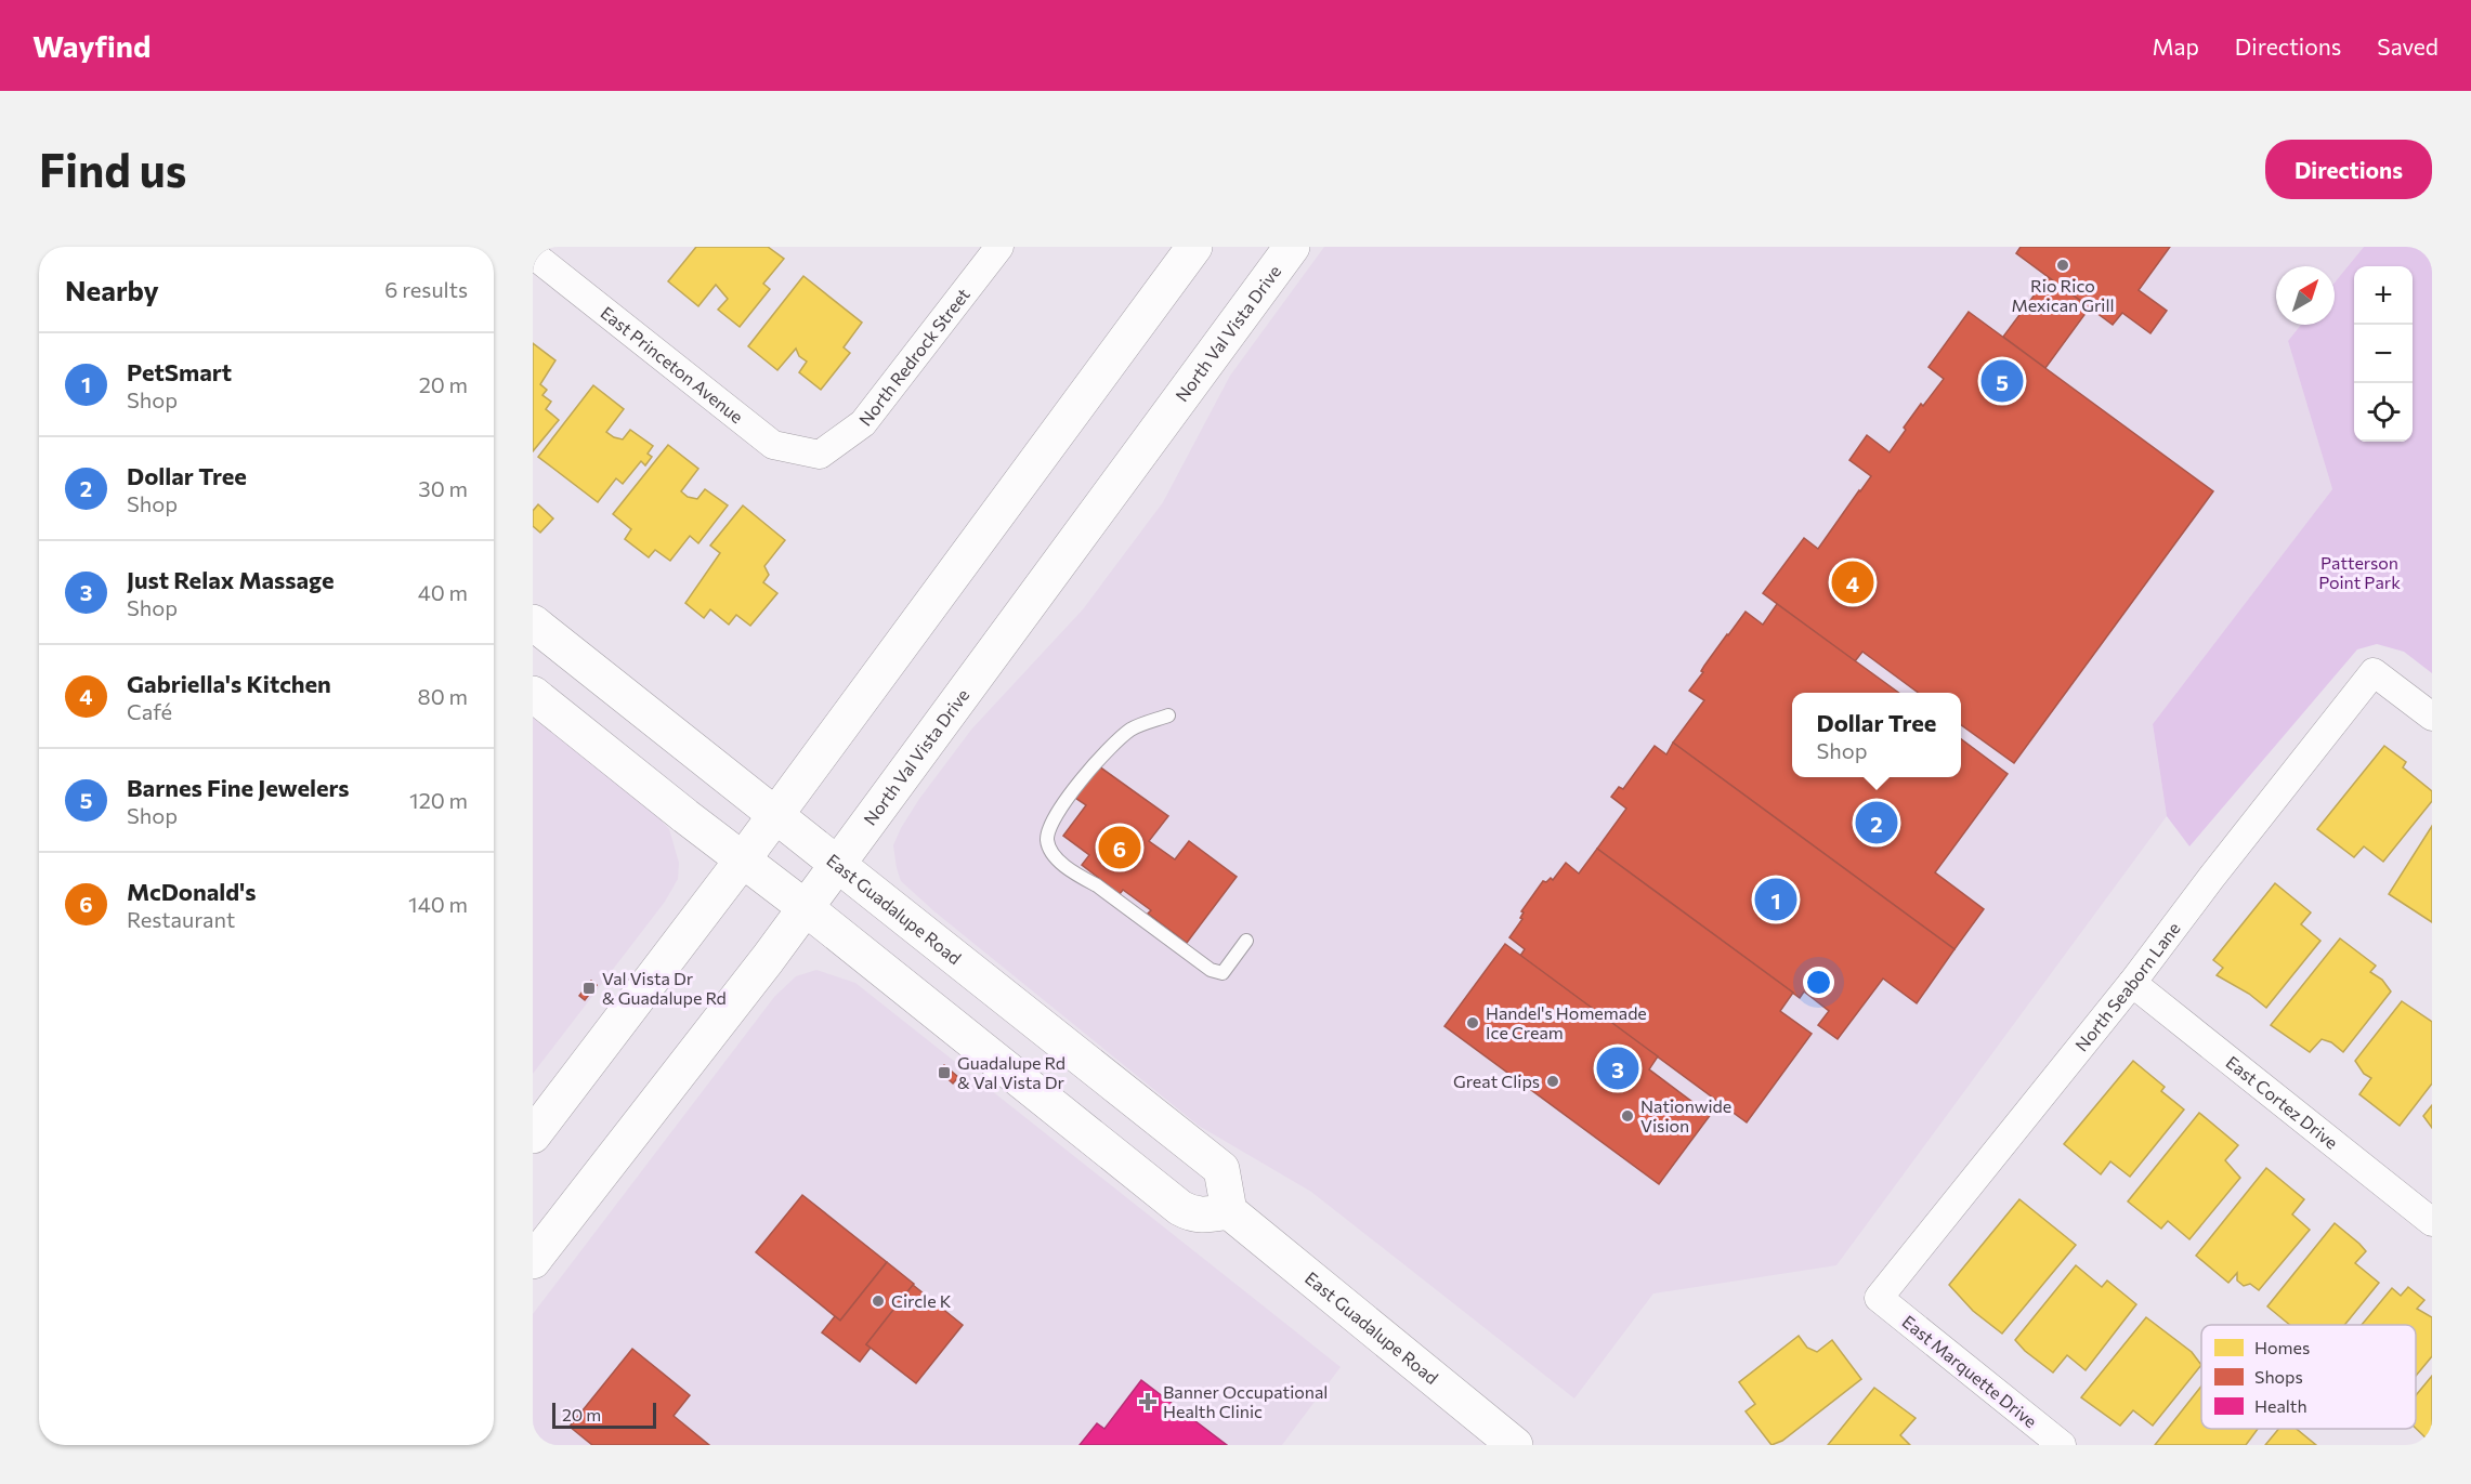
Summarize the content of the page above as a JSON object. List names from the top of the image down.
{
  "streets": {
    "main road": ["North Val Vista Drive", "East Guadalupe Road"],
    "street": [
      "North Redrock Street",
      "East Princeton Avenue",
      "North Seaborn Lane",
      "East Cortez Drive",
      "East Marquette Drive"
    ]
  },
  "crossings": [
    ["North Val Vista Drive", "East Guadalupe Road"],
    ["North Redrock Street", "East Princeton Avenue"],
    ["North Seaborn Lane", "East Cortez Drive"],
    ["North Seaborn Lane", "East Marquette Drive"]
  ],
  "parks": ["Patterson Point Park"],
  "places": {
    "other": [
      "Rio Rico Mexican Grill",
      "Handel's Homemade Ice Cream",
      "Great Clips",
      "Nationwide Vision",
      "Circle K"
    ],
    "transit": ["Val Vista Dr & Guadalupe Rd", "Guadalupe Rd & Val Vista Dr"],
    "health": ["Banner Occupational Health Clinic"]
  },
  "legend": ["Homes", "Shops", "Health"],
  "scale_bar": "20 m",
  "north": "top right",
  "page": {
    "header": "Wayfind",
    "nav": ["Map", "Directions", "Saved"],
    "buttons": "Directions",
    "title": "Find us",
    "heading": ["Nearby", "6 results"],
    "map_buttons": ["+", "−"],
    "list": [
      {
        "mark": "1",
        "name": "PetSmart",
        "note": "Shop",
        "value": "20 m"
      },
      {
        "mark": "2",
        "name": "Dollar Tree",
        "note": "Shop",
        "value": "30 m"
      },
      {
        "mark": "3",
        "name": "Just Relax Massage",
        "note": "Shop",
        "value": "40 m"
      },
      {
        "mark": "4",
        "name": "Gabriella's Kitchen",
        "note": "Café",
        "value": "80 m"
      },
      {
        "mark": "5",
        "name": "Barnes Fine Jewelers",
        "note": "Shop",
        "value": "120 m"
      },
      {
        "mark": "6",
        "name": "McDonald's",
        "note": "Restaurant",
        "value": "140 m"
      }
    ],
    "pins": [
      "5",
      "4",
      "2",
      "6",
      "1",
      "3"
    ],
    "popup": ["Dollar Tree", "Shop"],
    "scale": "20 m"
  }
}
